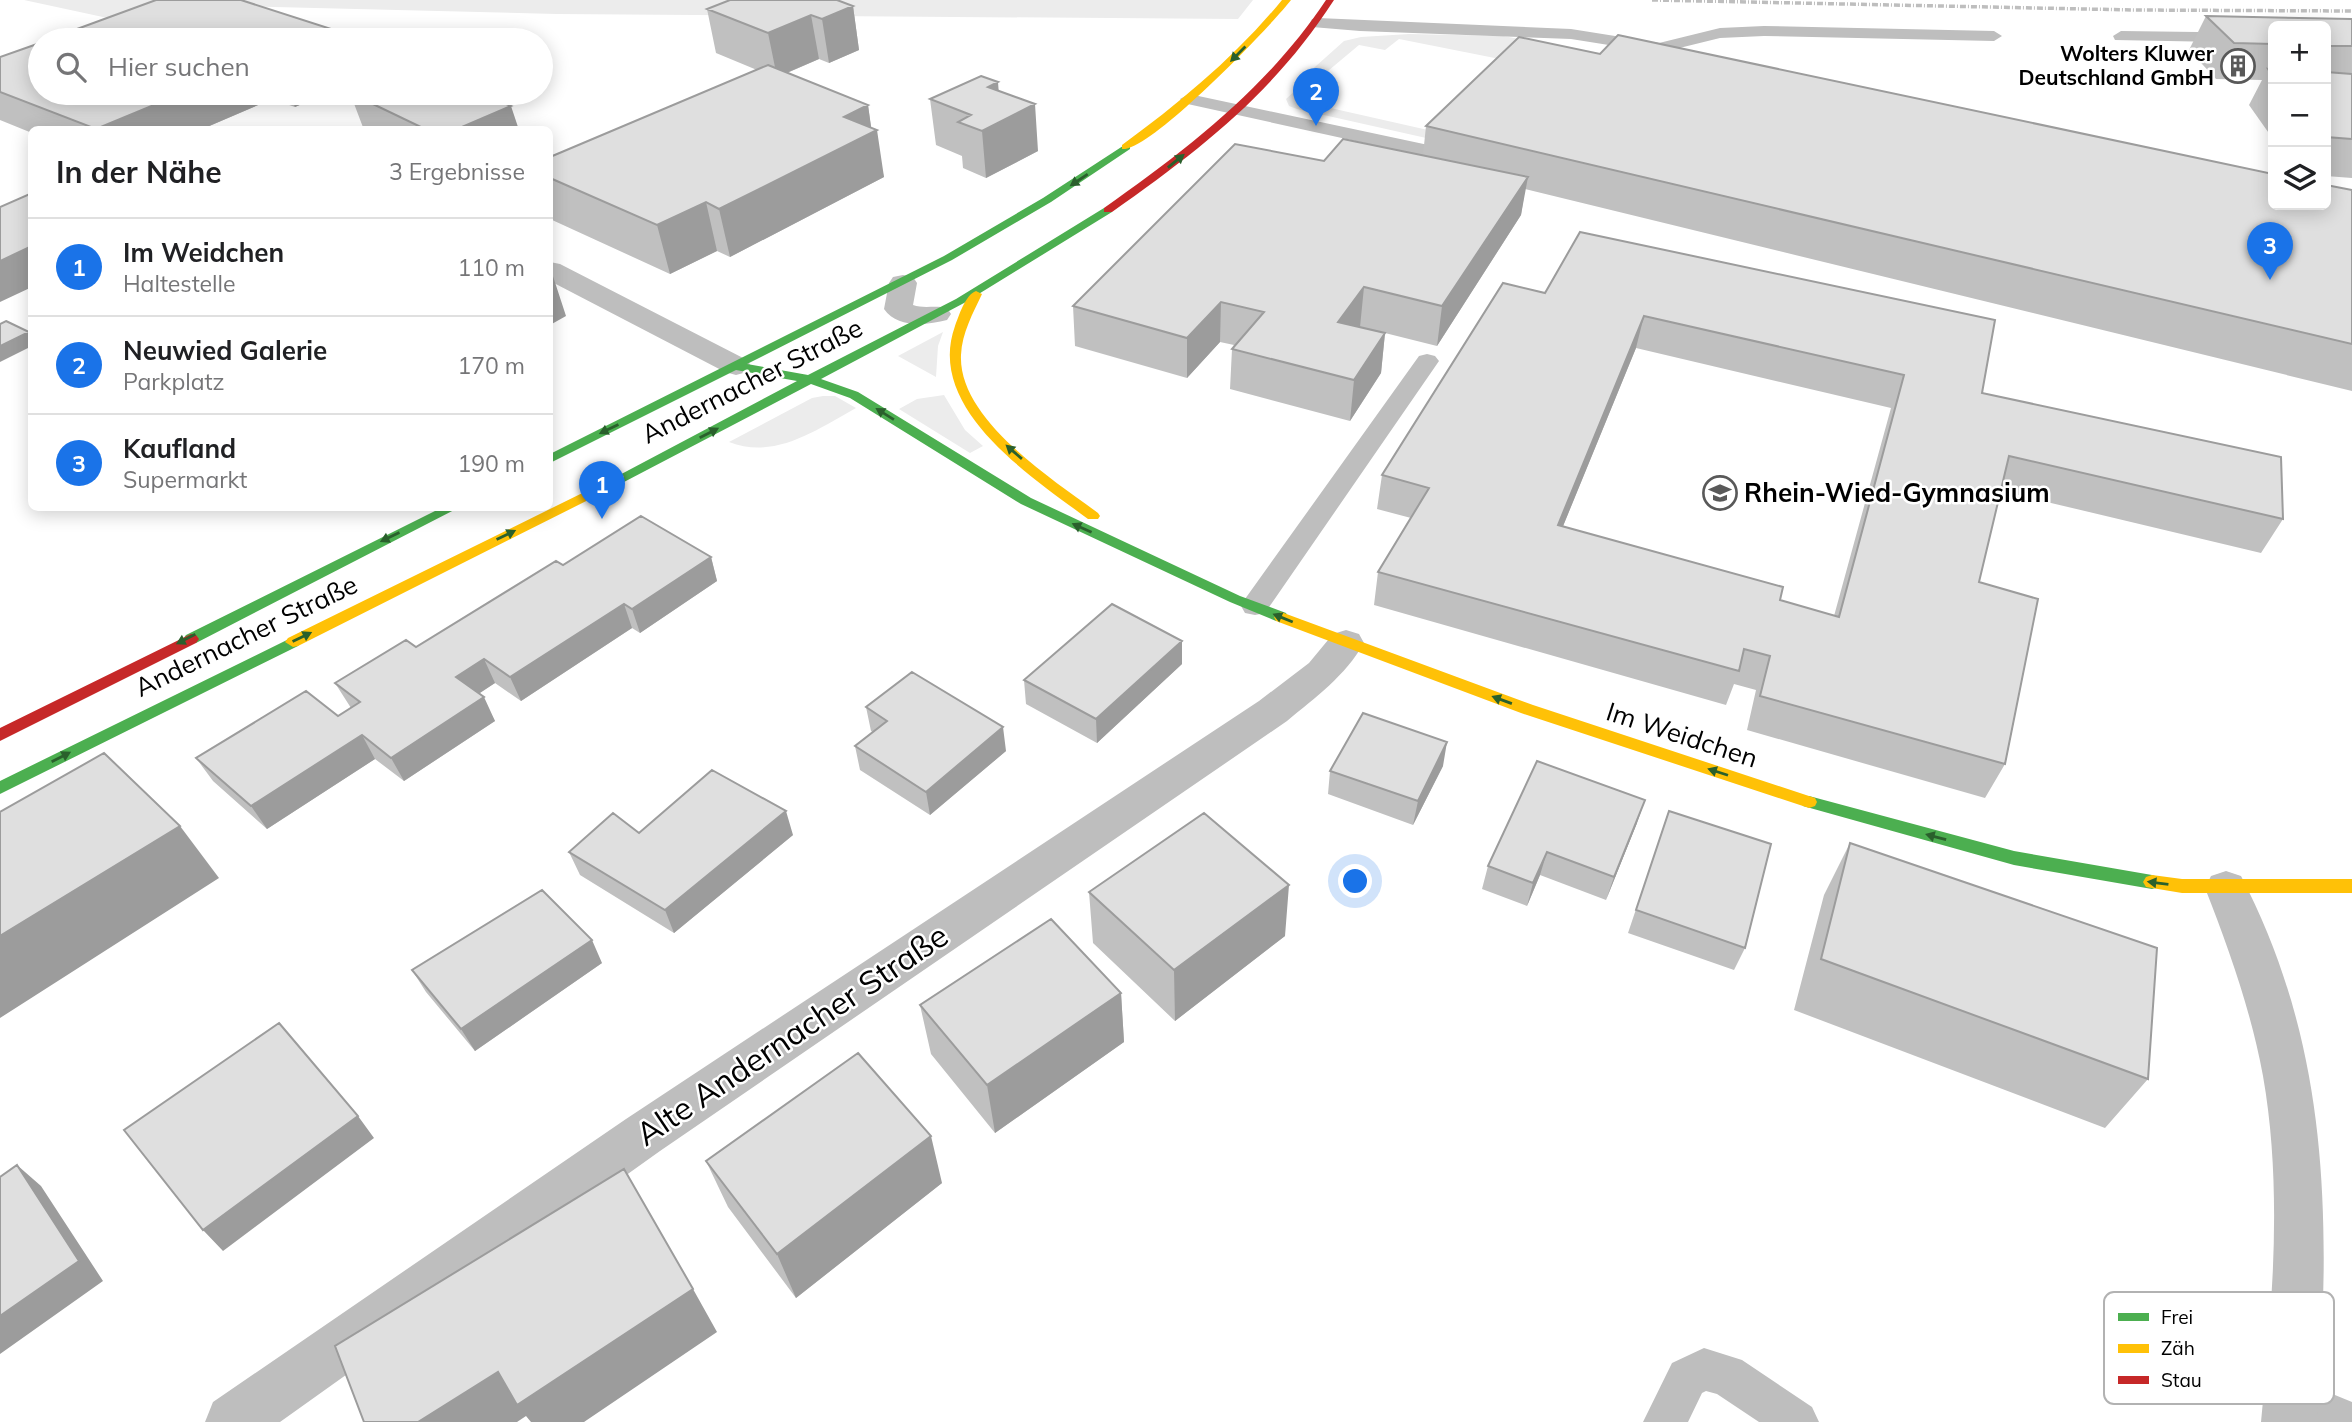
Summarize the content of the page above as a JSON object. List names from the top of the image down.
{
  "streets": {
    "street": ["Andernacher Straße", "Im Weidchen", "Alte Andernacher Straße"]
  },
  "crossings": [
    ["Andernacher Straße", "Im Weidchen"],
    ["Im Weidchen", "Alte Andernacher Straße"]
  ],
  "one_way": ["Im Weidchen"],
  "places": {
    "building": ["Wolters Kluwer Deutschland GmbH"],
    "school or university": ["Rhein-Wied-Gymnasium"]
  },
  "legend": ["Frei", "Zäh", "Stau"],
  "page": {
    "map_buttons": ["+", "−"],
    "search": "Hier suchen",
    "pins": ["2", "3", "1"],
    "heading": ["In der Nähe", "3 Ergebnisse"],
    "list": [
      {
        "mark": "1",
        "name": "Im Weidchen",
        "note": "Haltestelle",
        "value": "110 m"
      },
      {
        "mark": "2",
        "name": "Neuwied Galerie",
        "note": "Parkplatz",
        "value": "170 m"
      },
      {
        "mark": "3",
        "name": "Kaufland",
        "note": "Supermarkt",
        "value": "190 m"
      }
    ]
  }
}
